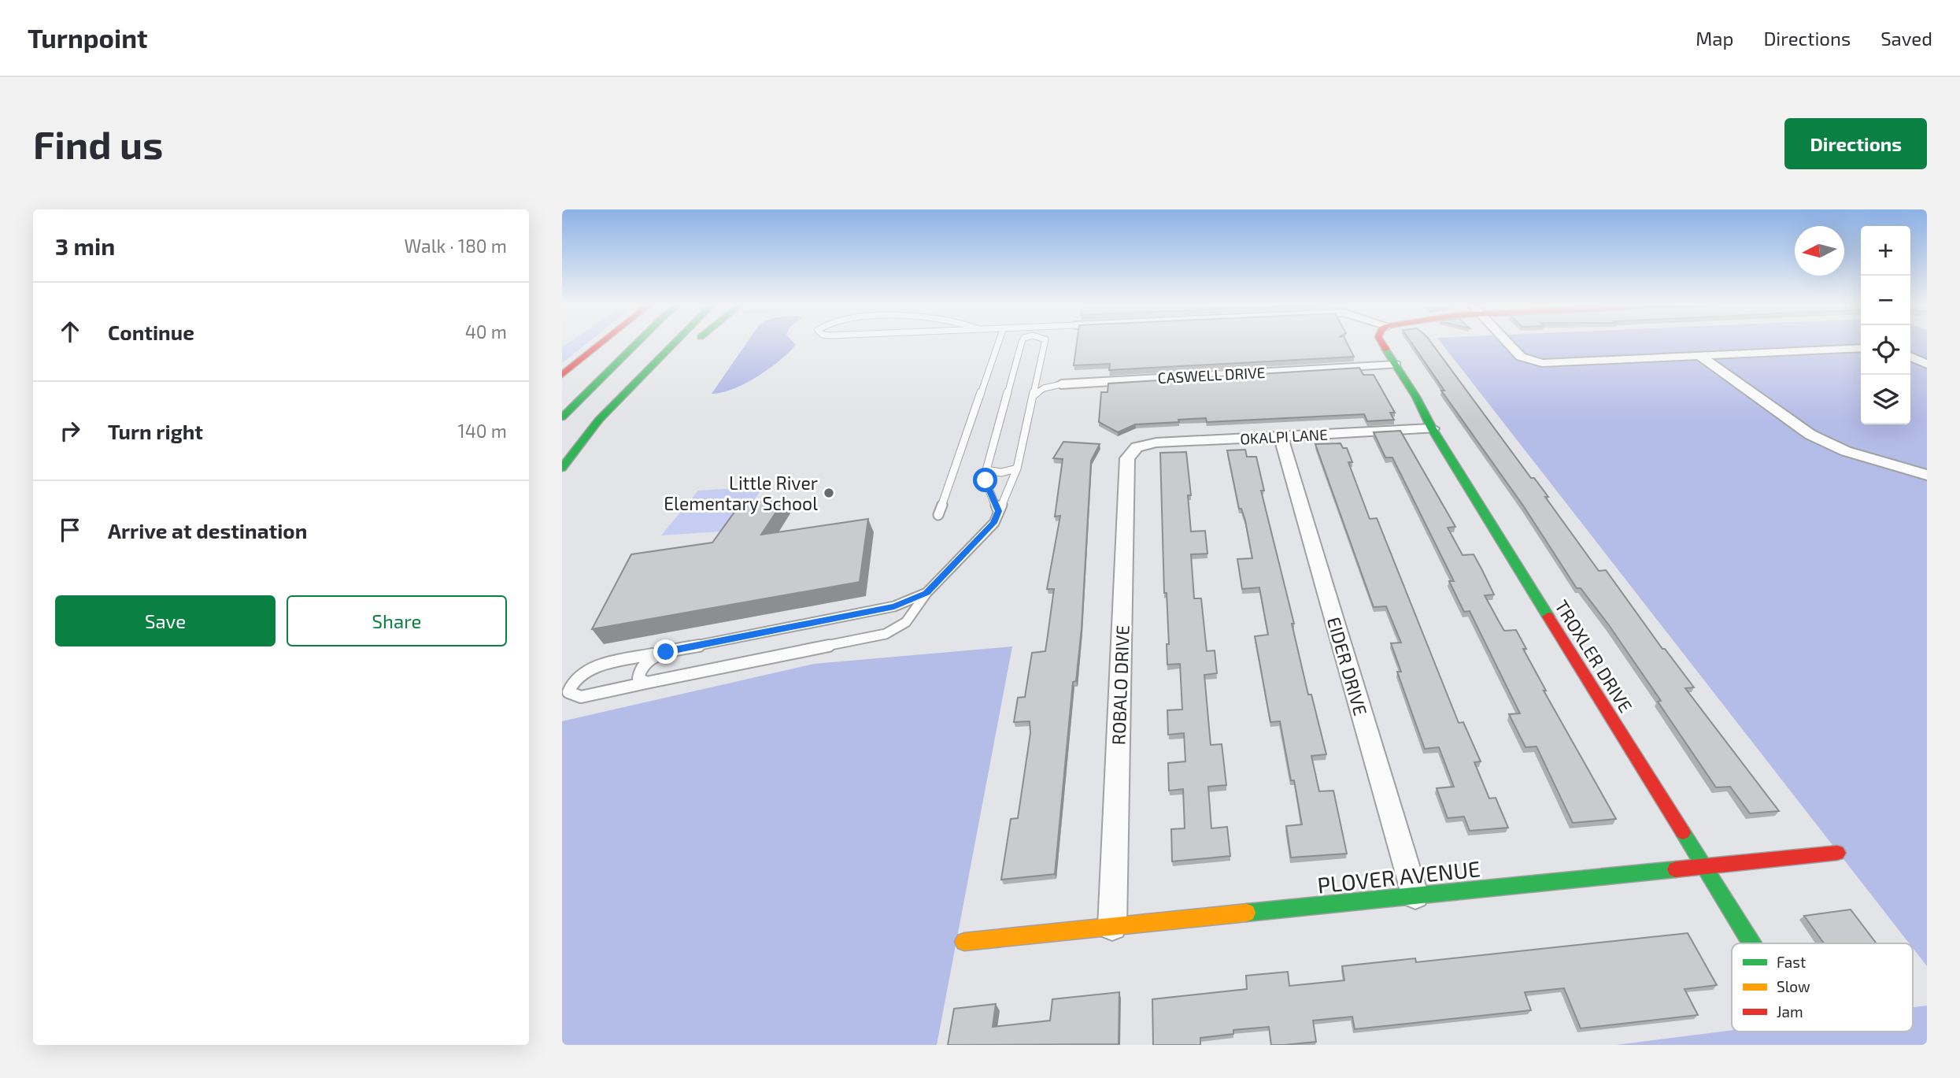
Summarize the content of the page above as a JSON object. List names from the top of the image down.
{
  "streets": {
    "main road": ["TROXLER DRIVE", "PLOVER AVENUE"],
    "street": [
      "CASWELL DRIVE",
      "OKALPI LANE",
      "EIDER DRIVE",
      "ROBALO DRIVE"
    ]
  },
  "crossings": [
    ["CASWELL DRIVE", "TROXLER DRIVE"],
    ["OKALPI LANE", "TROXLER DRIVE"],
    ["OKALPI LANE", "EIDER DRIVE"],
    ["OKALPI LANE", "ROBALO DRIVE"],
    ["TROXLER DRIVE", "PLOVER AVENUE"],
    ["EIDER DRIVE", "PLOVER AVENUE"],
    ["ROBALO DRIVE", "PLOVER AVENUE"]
  ],
  "places": ["Little River Elementary School"],
  "legend": ["Fast", "Slow", "Jam"],
  "north": "left",
  "page": {
    "header": "Turnpoint",
    "nav": ["Map", "Directions", "Saved"],
    "buttons": [
      "Directions",
      ["Save", "Share"]
    ],
    "title": "Find us",
    "heading": ["3 min", "Walk · 180 m"],
    "map_buttons": ["+", "−"],
    "list": [
      ["Continue", "40 m"],
      ["Turn right", "140 m"],
      "Arrive at destination"
    ]
  }
}
